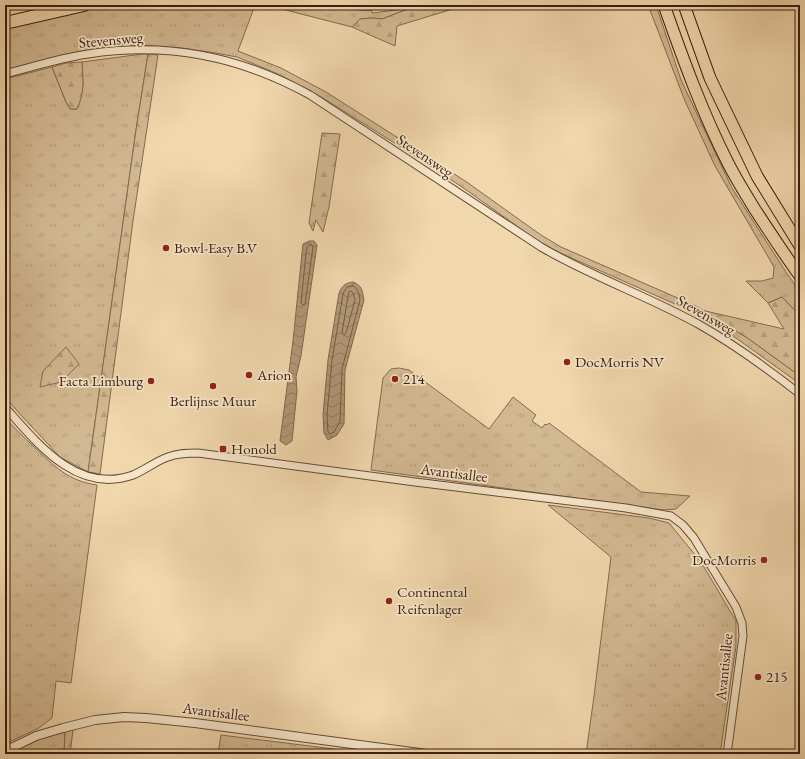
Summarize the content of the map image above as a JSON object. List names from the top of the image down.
{
  "streets": {
    "street": ["Stevensweg", "Avantisallee"]
  },
  "places": {
    "other": [
      "Bowl-Easy B.V",
      "DocMorris NV",
      "Arion",
      "214",
      "Facta Limburg",
      "Berlijnse Muur",
      "DocMorris",
      "Continental Reifenlager",
      "215"
    ],
    "transit": ["Honold"]
  }
}
